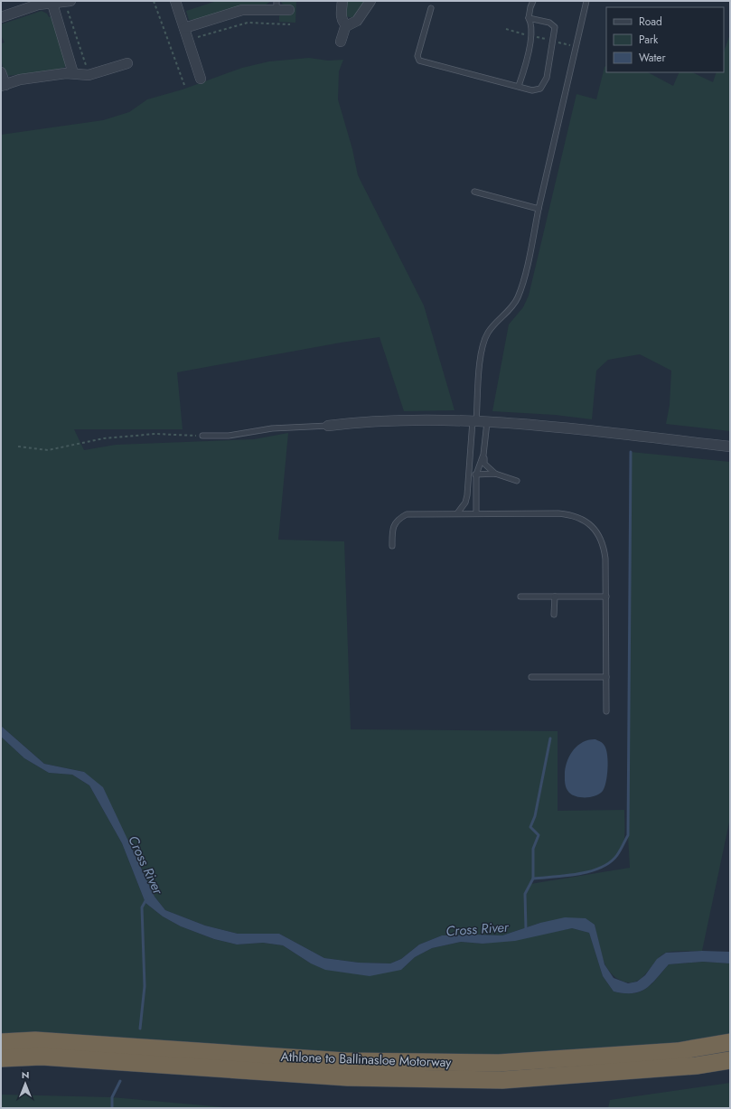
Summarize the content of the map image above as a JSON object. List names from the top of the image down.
{
  "streets": {
    "highway": ["Athlone to Ballinasloe Motorway"]
  },
  "water": ["Cross River"],
  "legend": ["Road", "Park", "Water"],
  "north": "top"
}
